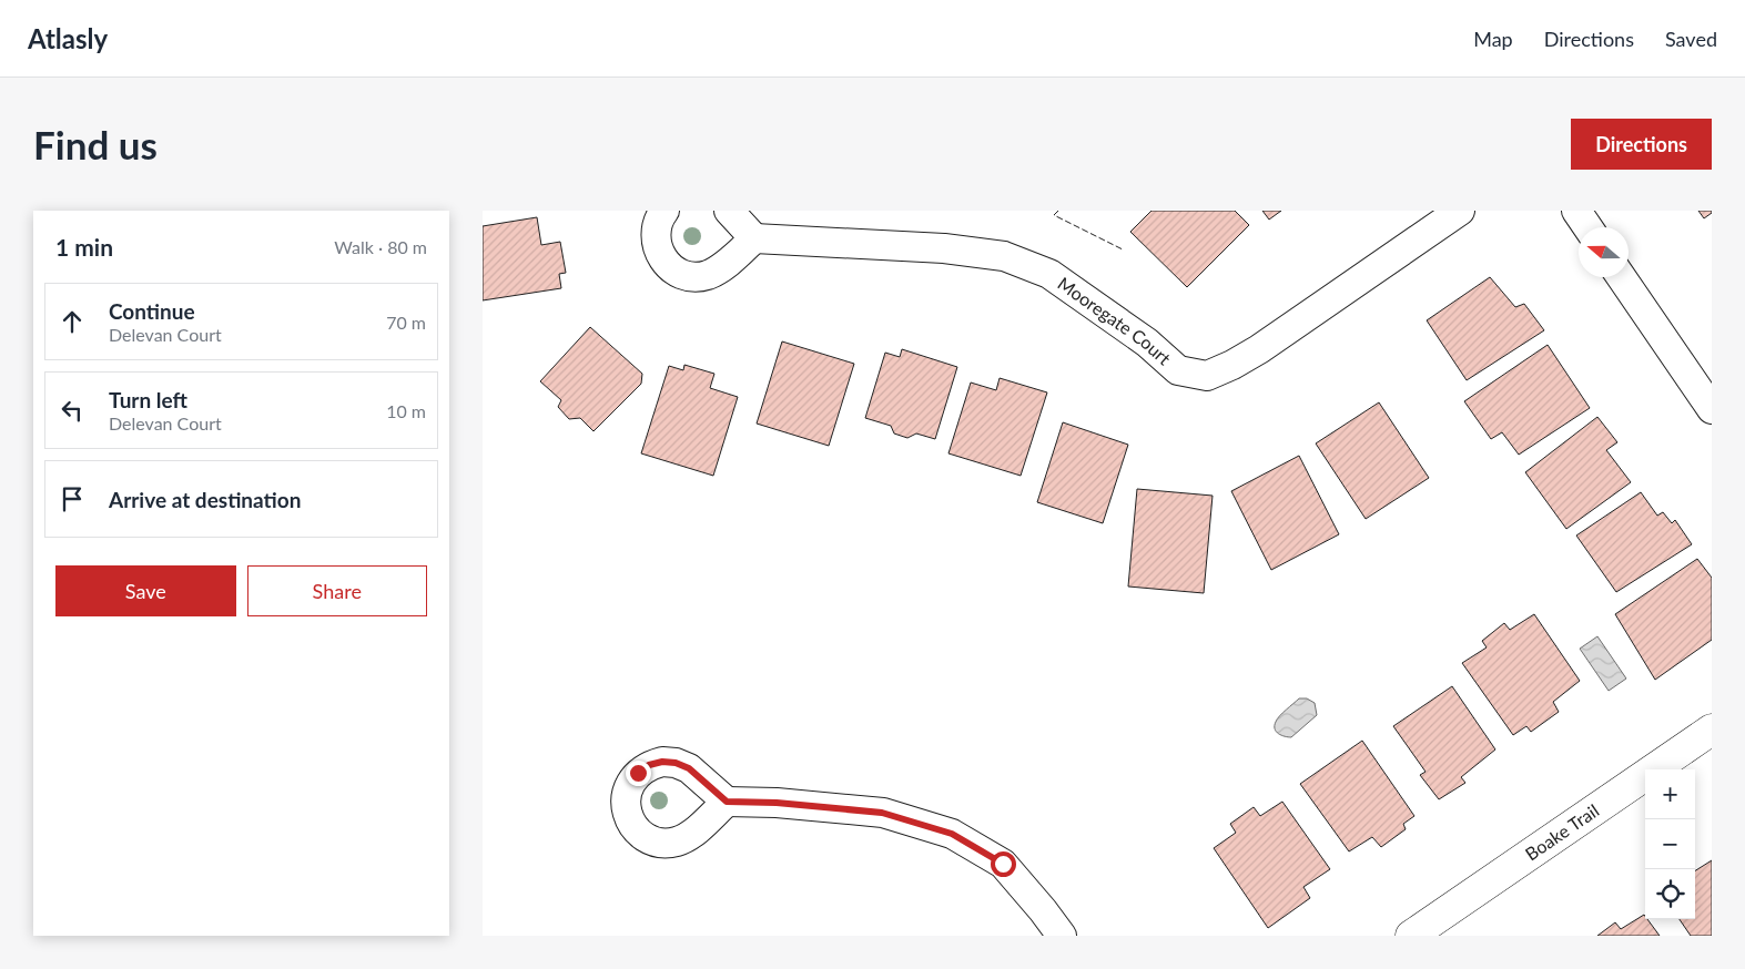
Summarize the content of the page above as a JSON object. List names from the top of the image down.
{
  "streets": {
    "street": ["Mooregate Court", "Boake Trail"]
  },
  "north": "left",
  "page": {
    "header": "Atlasly",
    "nav": ["Map", "Directions", "Saved"],
    "buttons": [
      "Directions",
      ["Save", "Share"]
    ],
    "title": "Find us",
    "heading": ["1 min", "Walk · 80 m"],
    "list": [
      ["Continue", "Delevan Court", "70 m"],
      ["Turn left", "Delevan Court", "10 m"],
      "Arrive at destination"
    ],
    "map_buttons": ["+", "−"]
  }
}
